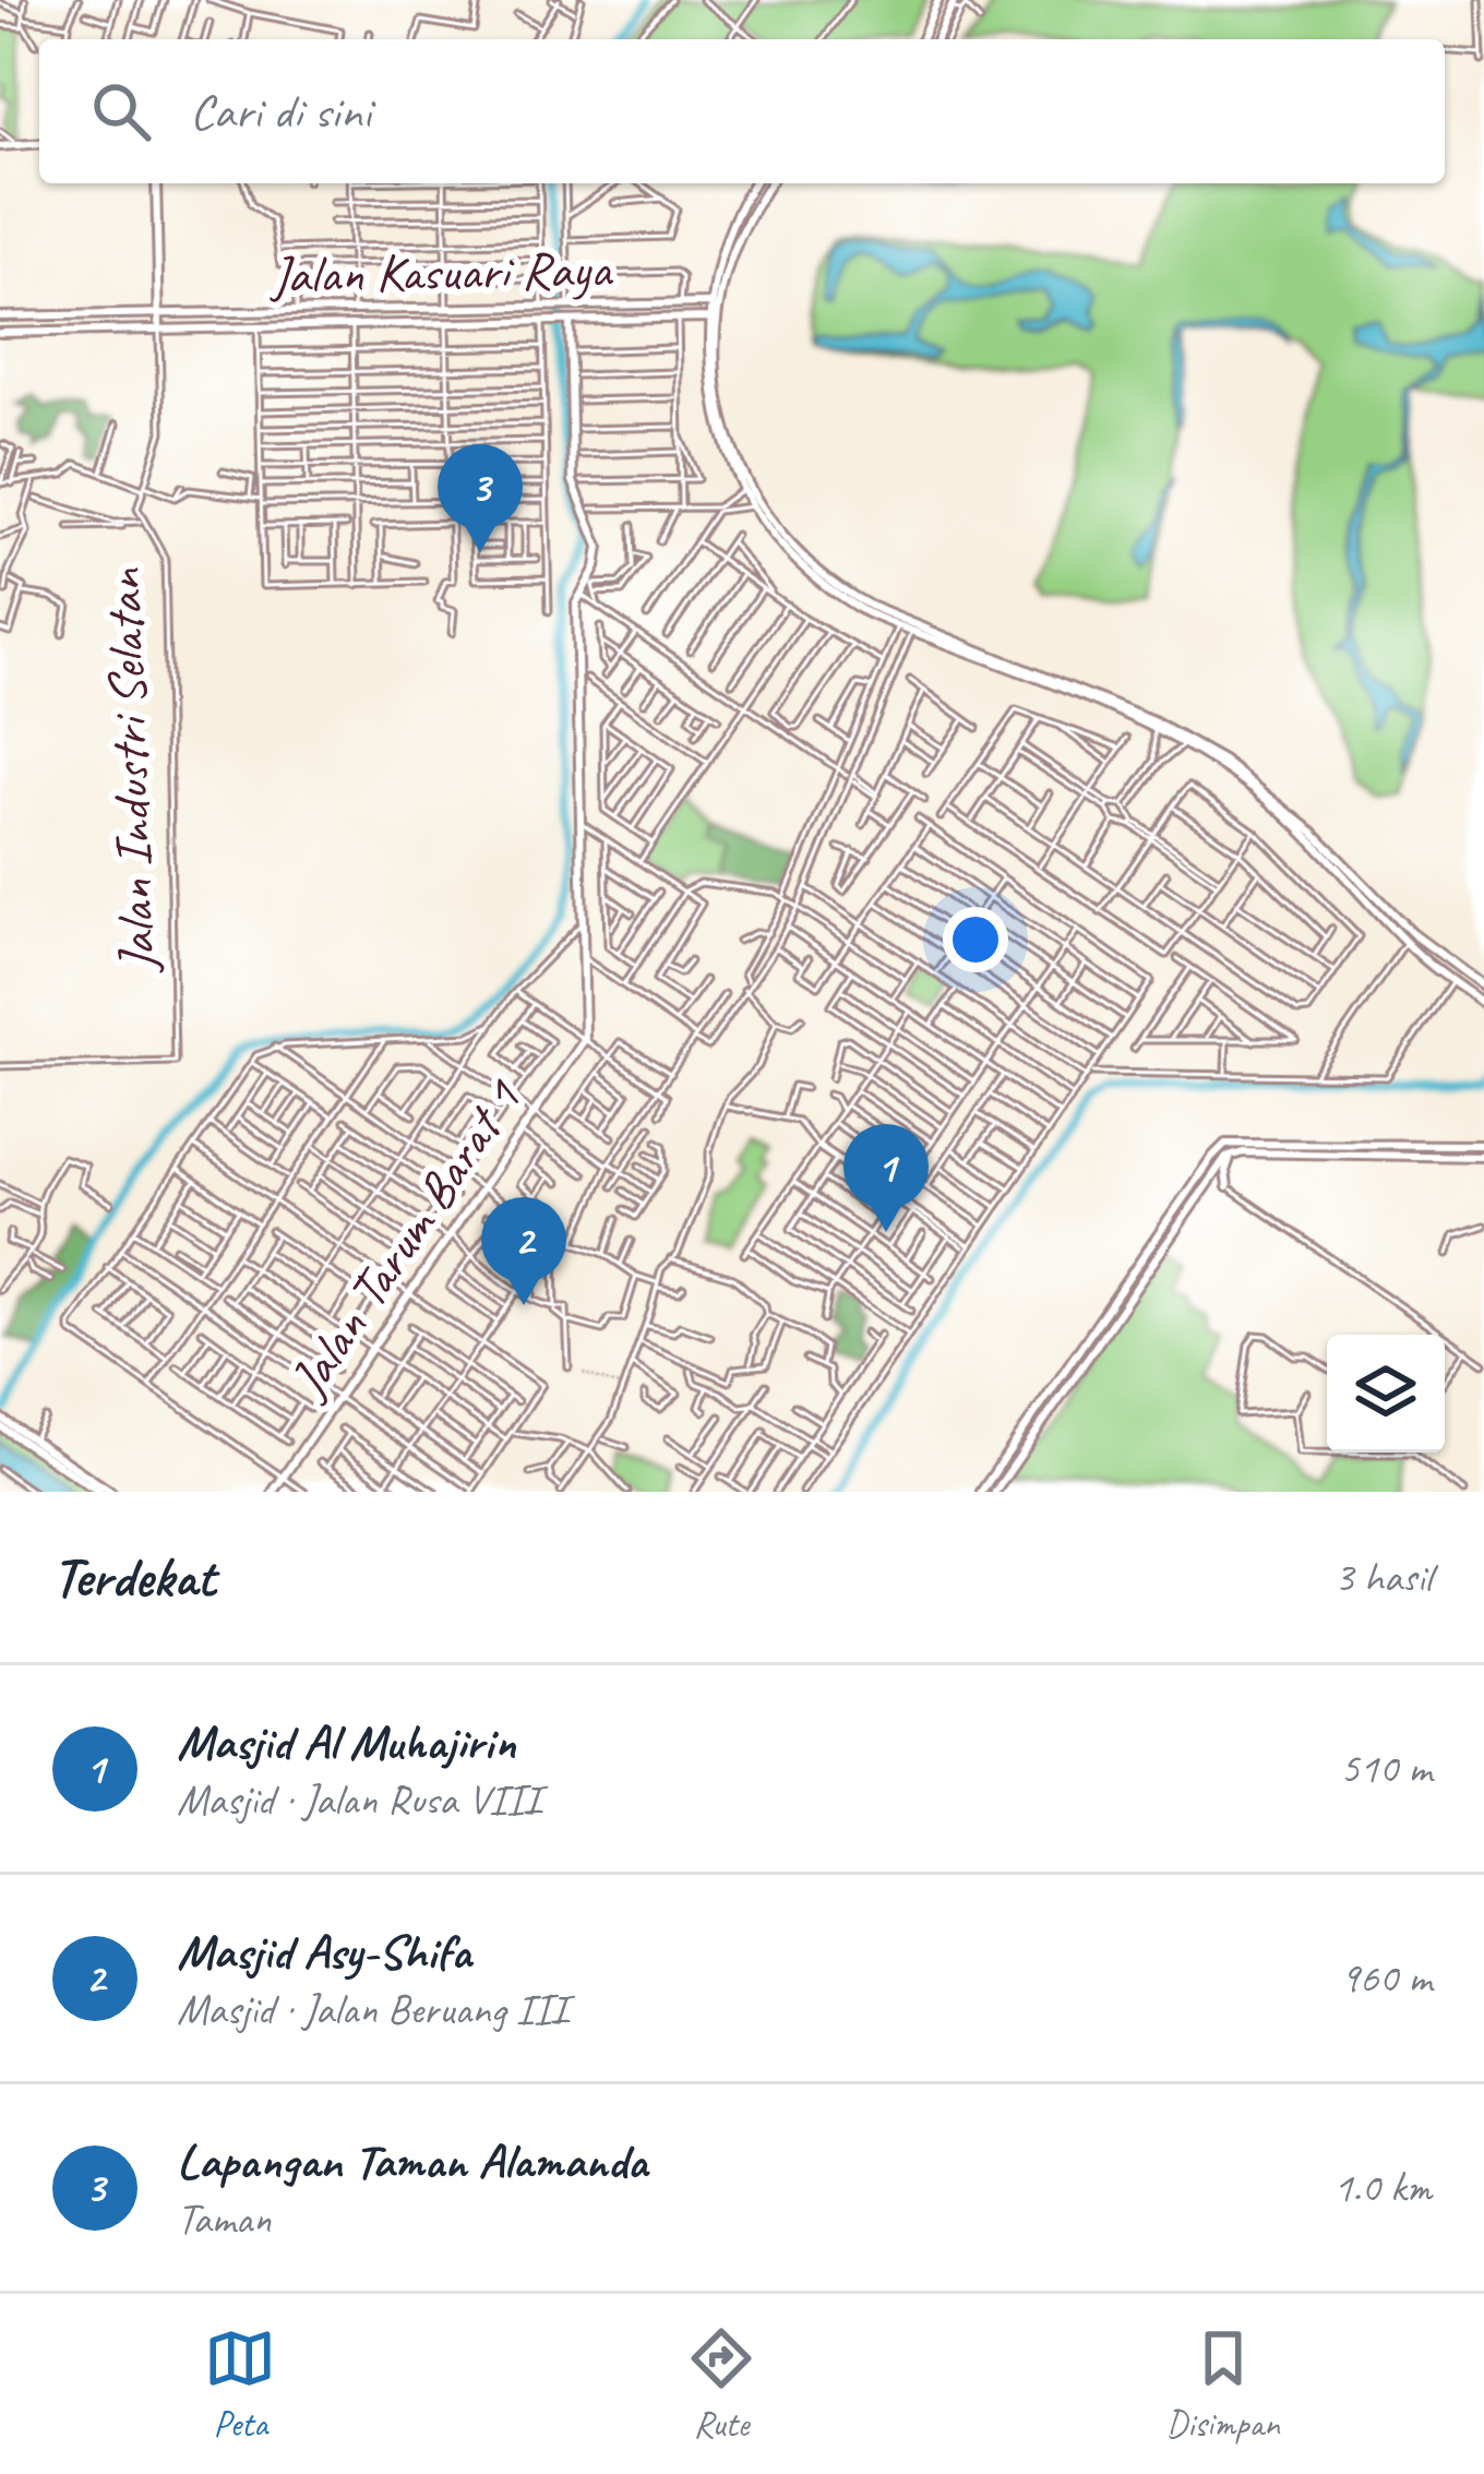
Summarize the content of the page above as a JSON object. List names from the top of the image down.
{
  "streets": {
    "main road": ["Jalan Kasuari Raya", "Jalan Tarum Barat 1"],
    "street": ["Jalan Industri Selatan"]
  },
  "page": {
    "search": "Cari di sini",
    "pins": ["3", "1", "2"],
    "heading": ["Terdekat", "3 hasil"],
    "list": [
      {
        "mark": "1",
        "name": "Masjid Al Muhajirin",
        "note": "Masjid · Jalan Rusa VIII",
        "value": "510 m"
      },
      {
        "mark": "2",
        "name": "Masjid Asy-Shifa",
        "note": "Masjid · Jalan Beruang III",
        "value": "960 m"
      },
      {
        "mark": "3",
        "name": "Lapangan Taman Alamanda",
        "note": "Taman",
        "value": "1.0 km"
      }
    ],
    "nav": ["Peta", "Rute", "Disimpan"]
  }
}
